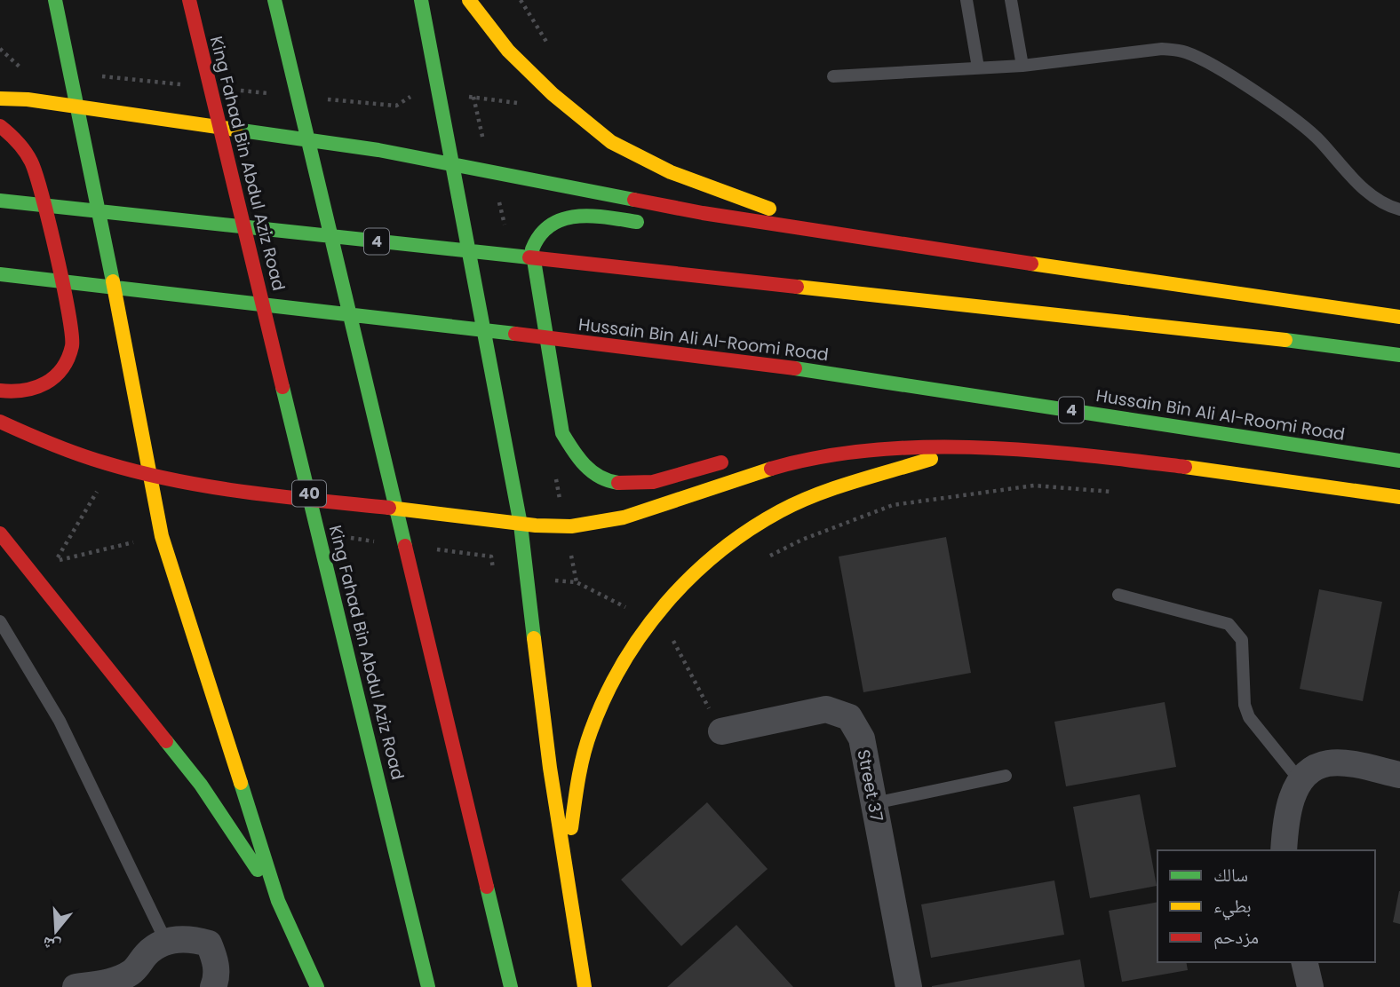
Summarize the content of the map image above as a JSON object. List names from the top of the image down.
{
  "streets": {
    "highway": [
      "King Fahad Bin Abdul Aziz Road",
      "4",
      "Hussain Bin Ali Al-Roomi Road",
      "40"
    ],
    "street": ["Street 37"]
  },
  "legend": ["سالك", "بطيء", "مزدحم"],
  "north": "bottom"
}
